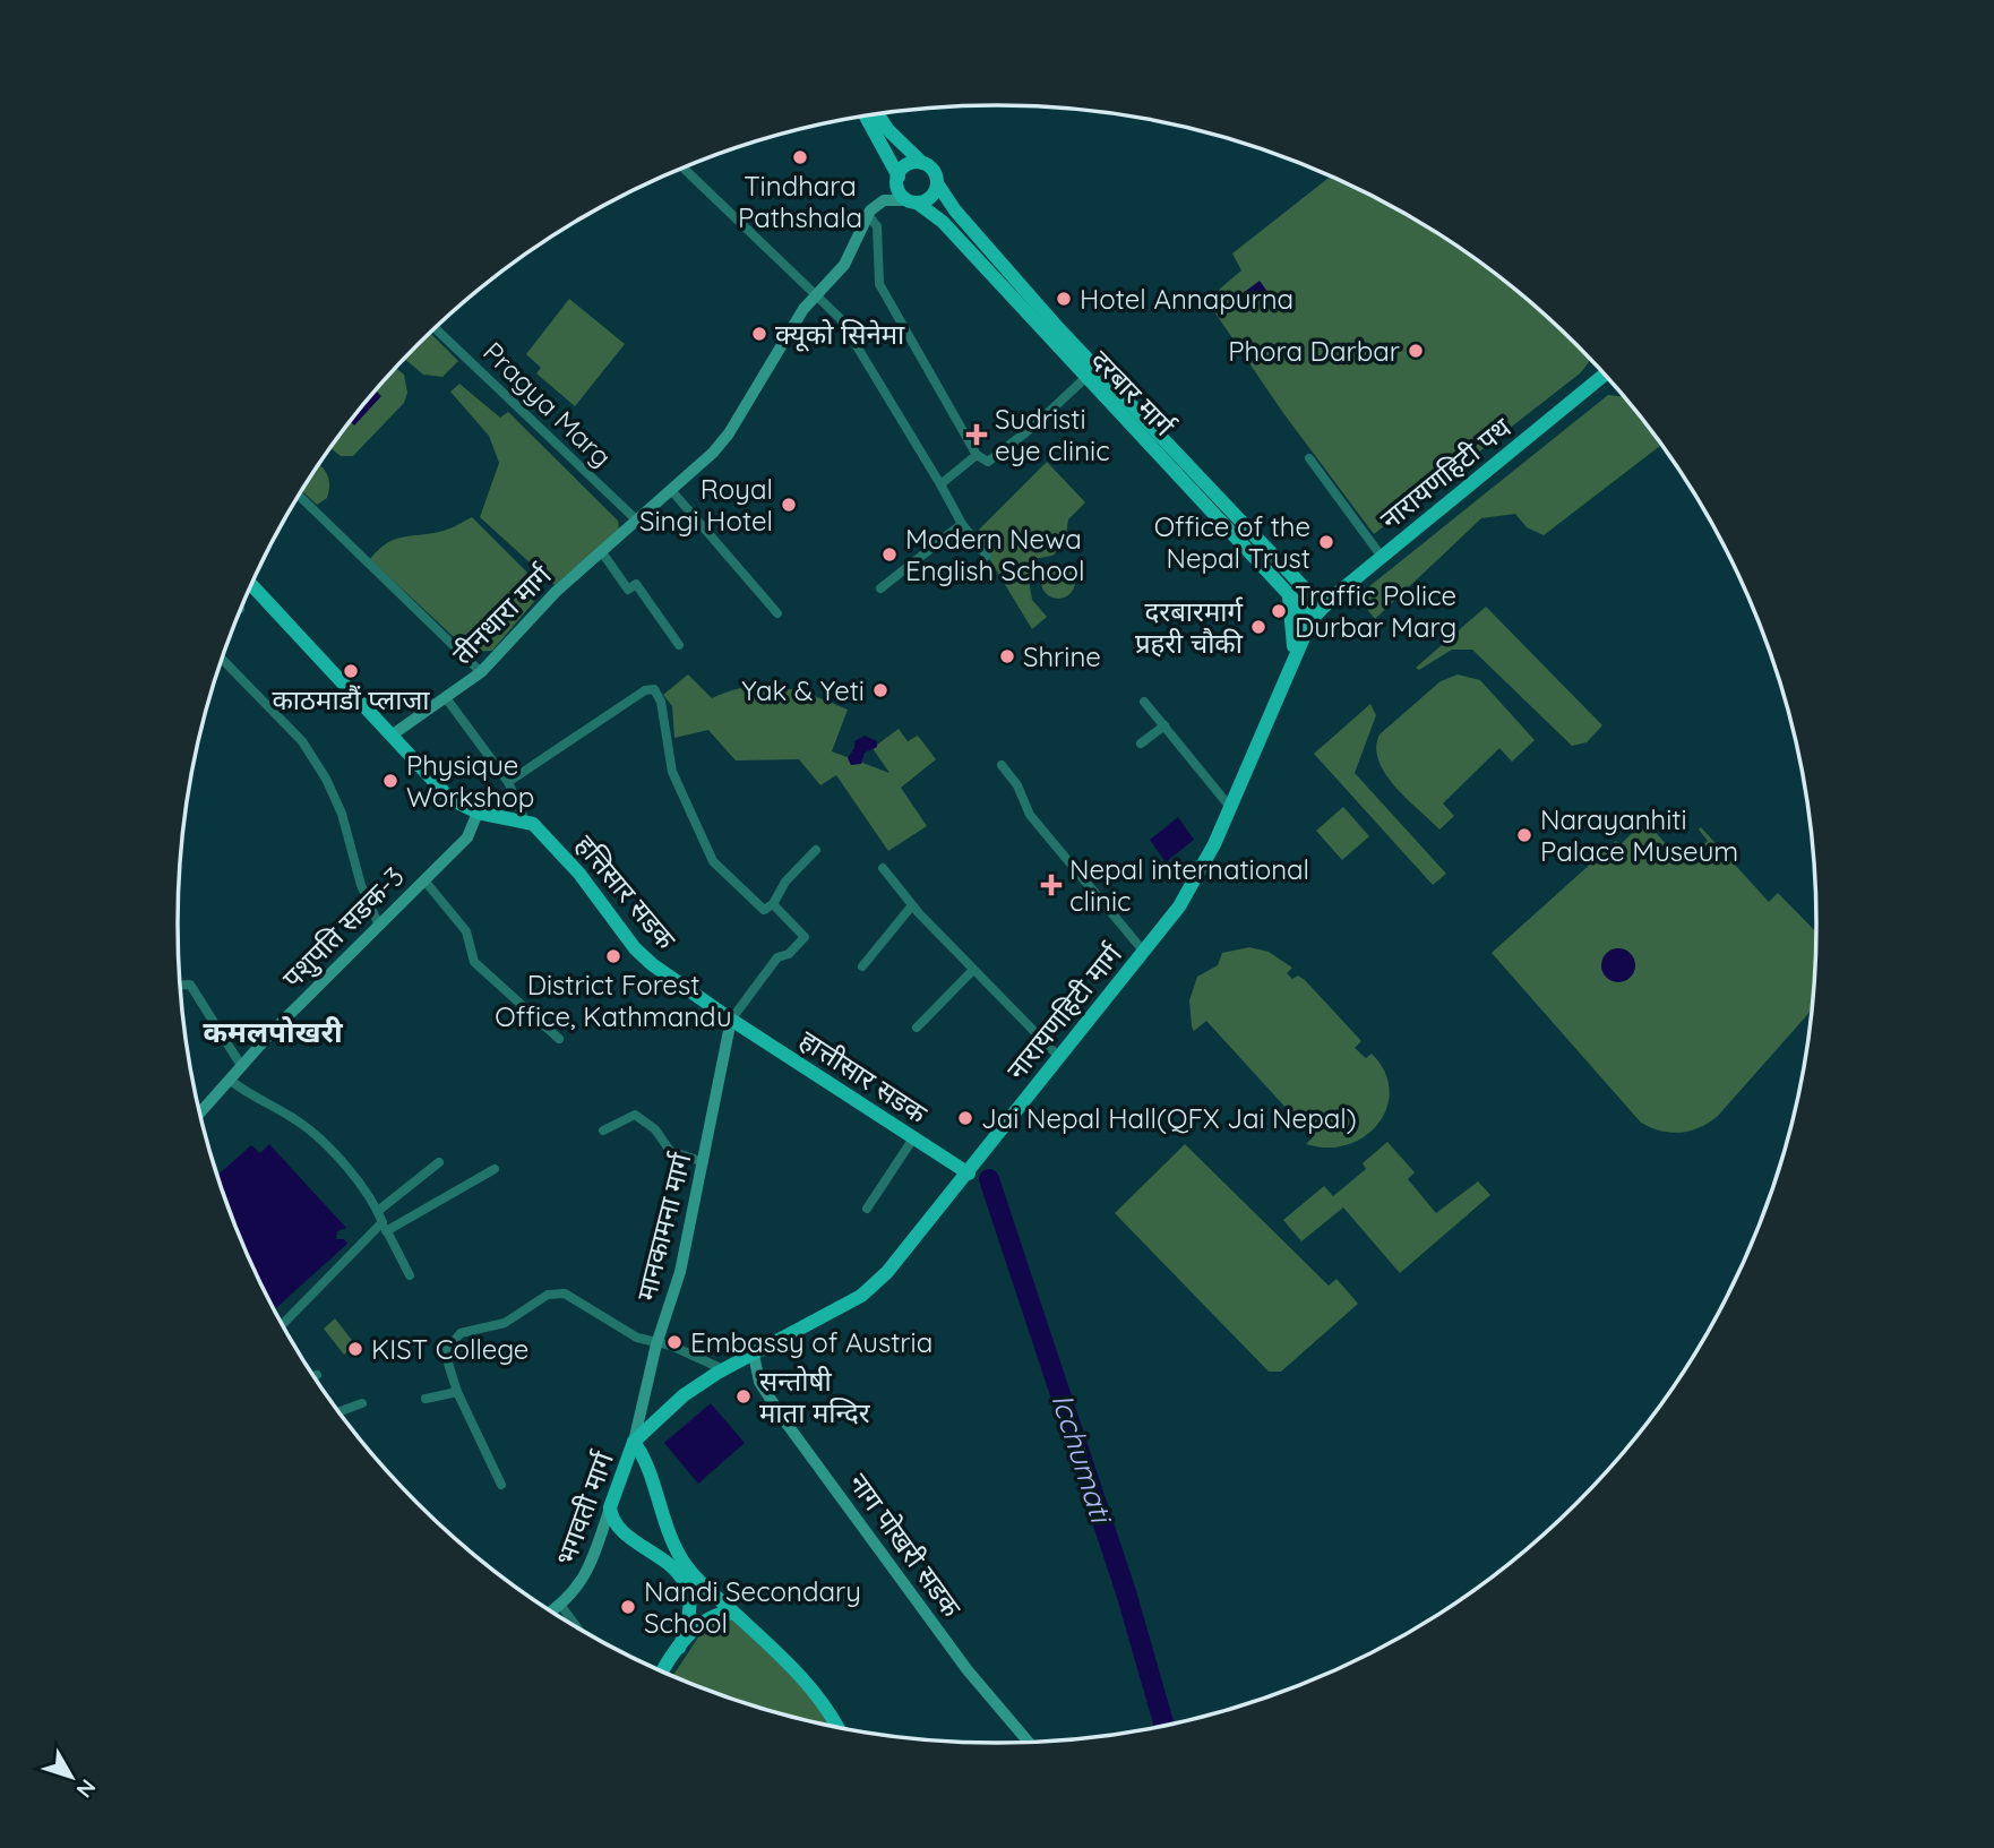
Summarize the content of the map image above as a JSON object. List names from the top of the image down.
{
  "streets": {
    "main road": [
      "दरबार मार्ग",
      "नारायणहिटी पथ",
      "तीनधारा मार्ग",
      "हत्तिसार सडक",
      "पशुपति सडक-3",
      "नारायणहिटी मार्ग",
      "हात्तीसार सडक",
      "मानकामना मार्ग",
      "भगवती मार्ग",
      "नाग पोखरी सडक"
    ],
    "street": ["Pragya Marg"]
  },
  "crossings": [
    ["दरबार मार्ग", "नारायणहिटी पथ"],
    ["दरबार मार्ग", "नारायणहिटी मार्ग"],
    ["Pragya Marg", "तीनधारा मार्ग"],
    ["नारायणहिटी पथ", "नारायणहिटी मार्ग"],
    ["हत्तिसार सडक", "हात्तीसार सडक"],
    ["हत्तिसार सडक", "मानकामना मार्ग"],
    ["नारायणहिटी मार्ग", "हात्तीसार सडक"],
    ["नारायणहिटी मार्ग", "मानकामना मार्ग"],
    ["नारायणहिटी मार्ग", "भगवती मार्ग"],
    ["नारायणहिटी मार्ग", "नाग पोखरी सडक"],
    ["हात्तीसार सडक", "मानकामना मार्ग"],
    ["मानकामना मार्ग", "भगवती मार्ग"]
  ],
  "districts": ["कमलपोखरी"],
  "water": ["Icchumati"],
  "places": {
    "other": [
      "Tindhara Pathshala",
      "Hotel Annapurna",
      "क्यूको सिनेमा",
      "Phora Darbar",
      "Royal Singi Hotel",
      "Office of the Nepal Trust",
      "Modern Newa English School",
      "Traffic Police Durbar Marg",
      "दरबारमार्ग प्रहरी चौकी",
      "Shrine",
      "काठमाडौं प्लाजा",
      "Yak & Yeti",
      "Physique Workshop",
      "Narayanhiti Palace Museum",
      "District Forest Office, Kathmandu",
      "Jai Nepal Hall(QFX Jai Nepal)",
      "Embassy of Austria",
      "KIST College",
      "सन्तोषी माता मन्दिर",
      "Nandi Secondary School"
    ],
    "health": ["Sudristi eye clinic", "Nepal international clinic"]
  },
  "north": "bottom right"
}
